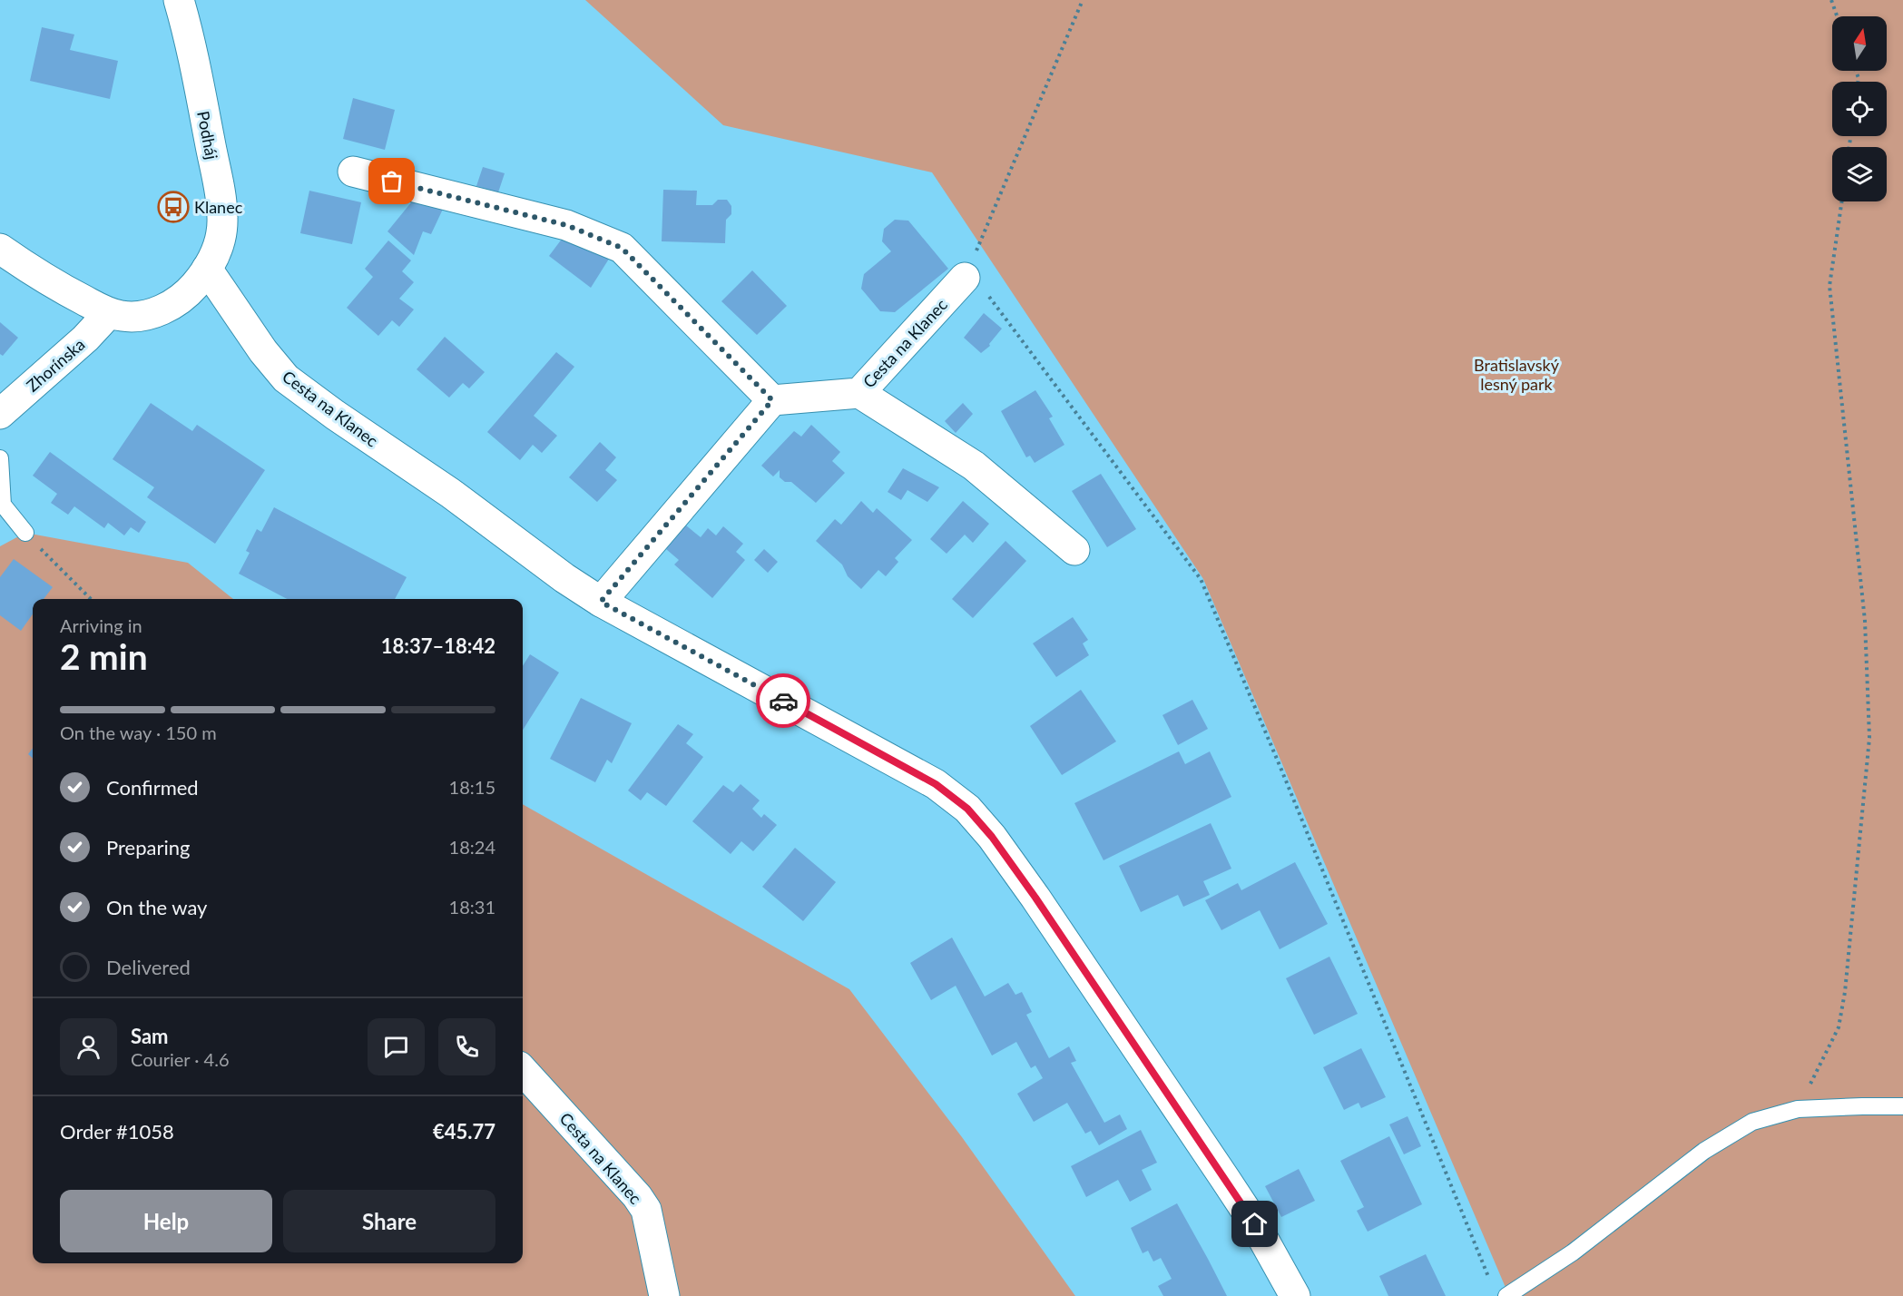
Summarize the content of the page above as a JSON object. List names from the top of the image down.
{
  "streets": {
    "street": ["Podháj", "Cesta na Klanec", "Zhorínska"]
  },
  "crossings": [
    ["Podháj", "Cesta na Klanec"]
  ],
  "parks": ["Bratislavský lesný park"],
  "places": {
    "bus stop": ["Klanec"]
  },
  "north": "top",
  "page": {
    "heading": ["2 min", "Arriving in", "18:37–18:42"],
    "panel": [
      "Sam",
      "Courier · 4.6",
      "Order #1058",
      "€45.77"
    ],
    "bar": "On the way · 150 m",
    "list": [
      ["Confirmed", "18:15"],
      ["Preparing", "18:24"],
      ["On the way", "18:31"],
      "Delivered"
    ],
    "buttons": ["Help", "Share"]
  }
}
